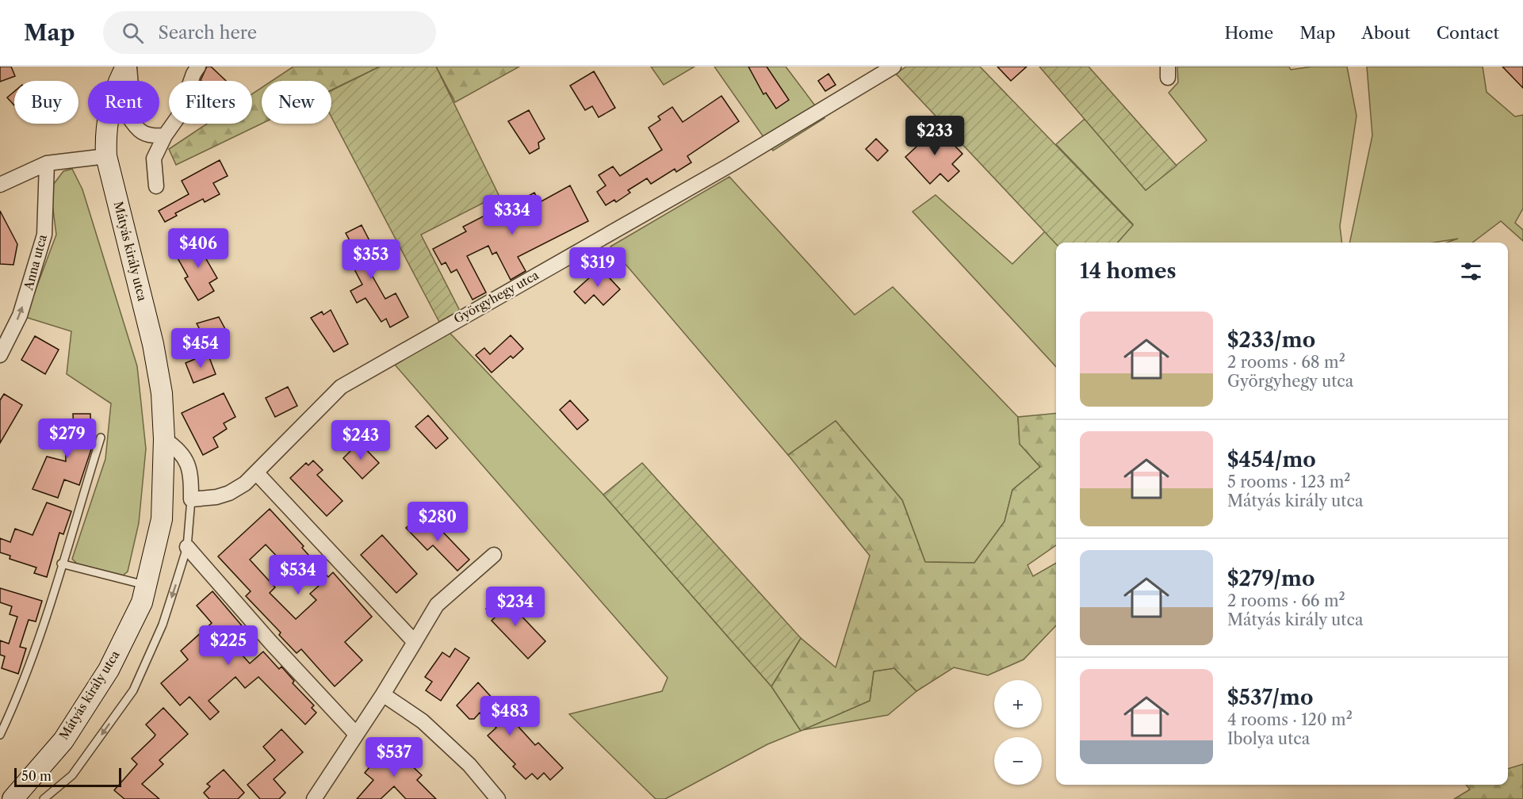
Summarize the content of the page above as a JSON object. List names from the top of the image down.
{
  "streets": {
    "main road": ["Mátyás király utca"],
    "street": ["Anna utca", "Györgyhegy utca"]
  },
  "one_way": ["Anna utca"],
  "scale_bar": "50 m",
  "page": {
    "header": "Map",
    "search": "Search here",
    "nav": [
      "Home",
      "Map",
      "About",
      "Contact"
    ],
    "chip": [
      "Buy",
      "Rent",
      "Filters",
      "New"
    ],
    "price": [
      "$233",
      "$334",
      "$406",
      "$353",
      "$319",
      "$454",
      "$279",
      "$243",
      "$280",
      "$534",
      "$234",
      "$225",
      "$483",
      "$537"
    ],
    "heading": "14 homes",
    "list": [
      {
        "name": "$233/mo",
        "note": "2 rooms · 68 m² · Györgyhegy utca"
      },
      {
        "name": "$454/mo",
        "note": "5 rooms · 123 m² · Mátyás király utca"
      },
      {
        "name": "$279/mo",
        "note": "2 rooms · 66 m² · Mátyás király utca"
      },
      {
        "name": "$537/mo",
        "note": "4 rooms · 120 m² · Ibolya utca"
      }
    ],
    "map_buttons": ["+", "−"],
    "scale": "50 m"
  }
}
